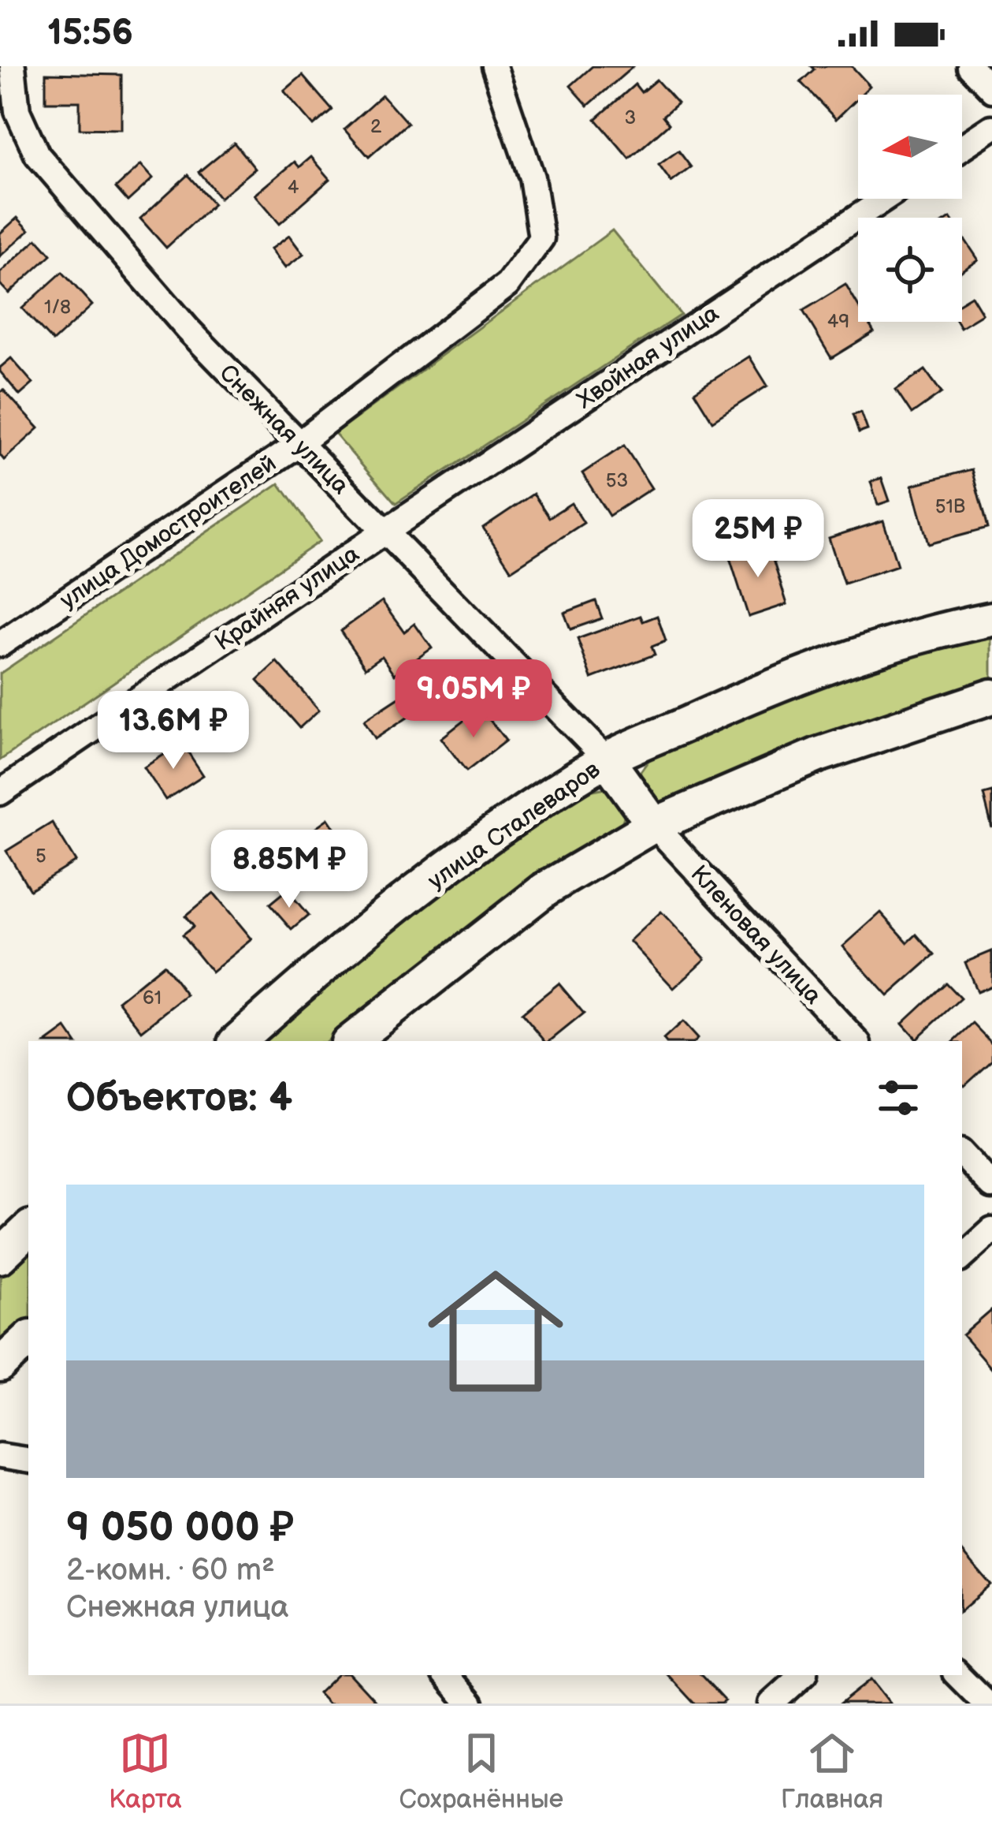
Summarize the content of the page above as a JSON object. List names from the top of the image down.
{
  "streets": {
    "main road": ["улица Сталеваров"],
    "street": [
      "Хвойная улица",
      "Снежная улица",
      "улица Домостроителей",
      "Крайняя улица",
      "Кленовая улица"
    ]
  },
  "crossings": [
    ["Хвойная улица", "Снежная улица"],
    ["Хвойная улица", "Крайняя улица"],
    ["Снежная улица", "улица Домостроителей"],
    ["Снежная улица", "Крайняя улица"],
    ["Снежная улица", "улица Сталеваров"]
  ],
  "house_numbers": [
    "3",
    "2",
    "4",
    "1/8",
    "49",
    "53",
    "51В",
    "5",
    "61"
  ],
  "north": "left",
  "page": {
    "status": "15:56",
    "price": [
      "25M ₽",
      "9.05M ₽",
      "13.6M ₽",
      "8.85M ₽"
    ],
    "heading": "Объектов: 4",
    "list": [
      {
        "name": "9 050 000 ₽",
        "note": "2-комн. · 60 m² · Снежная улица"
      }
    ],
    "tabs": ["Карта", "Сохранённые", "Главная"]
  }
}
